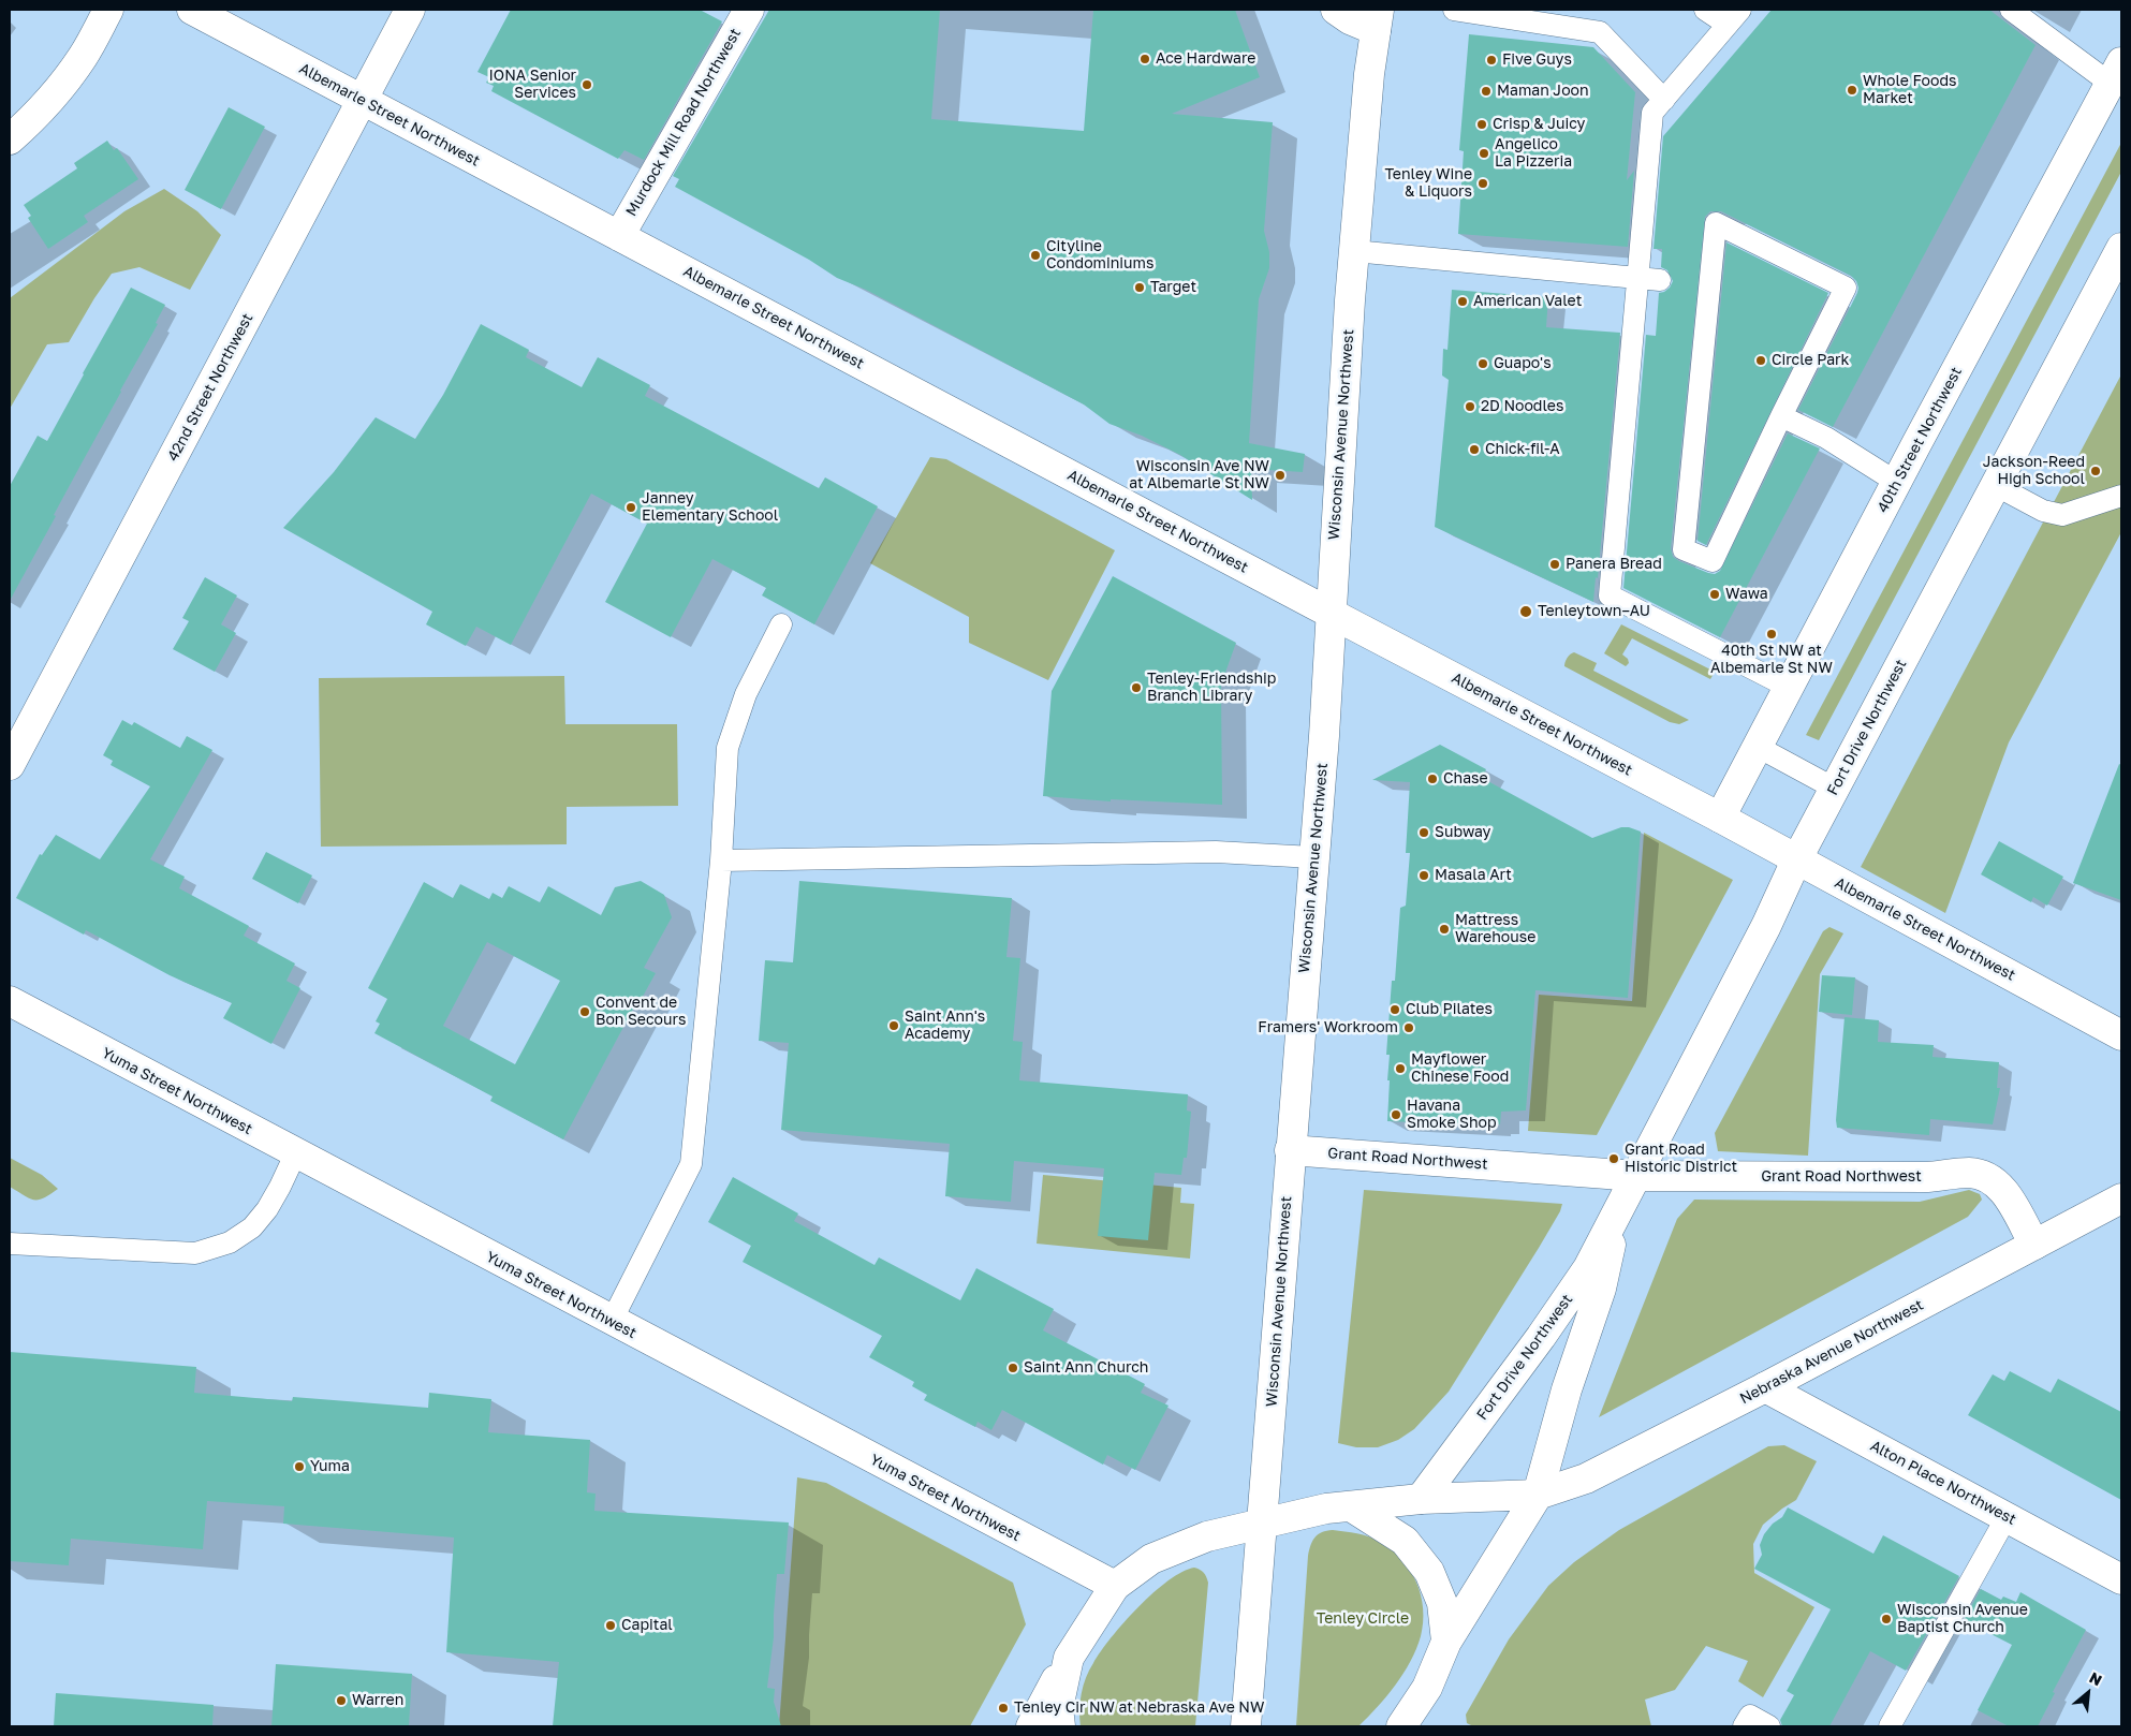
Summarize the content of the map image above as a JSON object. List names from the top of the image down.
{
  "streets": {
    "street": [
      "Albemarle Street Northwest",
      "Murdock Mill Road Northwest",
      "42nd Street Northwest",
      "Wisconsin Avenue Northwest",
      "40th Street Northwest",
      "Fort Drive Northwest",
      "Yuma Street Northwest",
      "Grant Road Northwest",
      "Nebraska Avenue Northwest",
      "Alton Place Northwest"
    ]
  },
  "crossings": [
    ["Albemarle Street Northwest", "Murdock Mill Road Northwest"],
    ["Albemarle Street Northwest", "42nd Street Northwest"],
    ["Albemarle Street Northwest", "Wisconsin Avenue Northwest"],
    ["Albemarle Street Northwest", "40th Street Northwest"],
    ["Albemarle Street Northwest", "Fort Drive Northwest"],
    ["Wisconsin Avenue Northwest", "Grant Road Northwest"],
    ["Wisconsin Avenue Northwest", "Nebraska Avenue Northwest"],
    ["Fort Drive Northwest", "Grant Road Northwest"],
    ["Fort Drive Northwest", "Nebraska Avenue Northwest"],
    ["Yuma Street Northwest", "Nebraska Avenue Northwest"],
    ["Grant Road Northwest", "Nebraska Avenue Northwest"],
    ["Nebraska Avenue Northwest", "Alton Place Northwest"]
  ],
  "parks": ["Tenley Circle"],
  "places": [
    "Ace Hardware",
    "Five Guys",
    "IONA Senior Services",
    "Whole Foods Market",
    "Maman Joon",
    "Crisp & Juicy",
    "Angelico La Pizzeria",
    "Tenley Wine & Liquors",
    "Cityline Condominiums",
    "Target",
    "American Valet",
    "Circle Park",
    "Guapo's",
    "2D Noodles",
    "Chick-fil-A",
    "Jackson-Reed High School",
    "Wisconsin Ave NW at Albemarle St NW",
    "Janney Elementary School",
    "Panera Bread",
    "Wawa",
    "Tenleytown–AU",
    "40th St NW at Albemarle St NW",
    "Tenley-Friendship Branch Library",
    "Chase",
    "Subway",
    "Masala Art",
    "Mattress Warehouse",
    "Club Pilates",
    "Convent de Bon Secours",
    "Saint Ann's Academy",
    "Framers' Workroom",
    "Mayflower Chinese Food",
    "Havana Smoke Shop",
    "Grant Road Historic District",
    "Saint Ann Church",
    "Yuma",
    "Wisconsin Avenue Baptist Church",
    "Capital",
    "Warren",
    "Tenley Cir NW at Nebraska Ave NW"
  ],
  "north": "top right"
}
